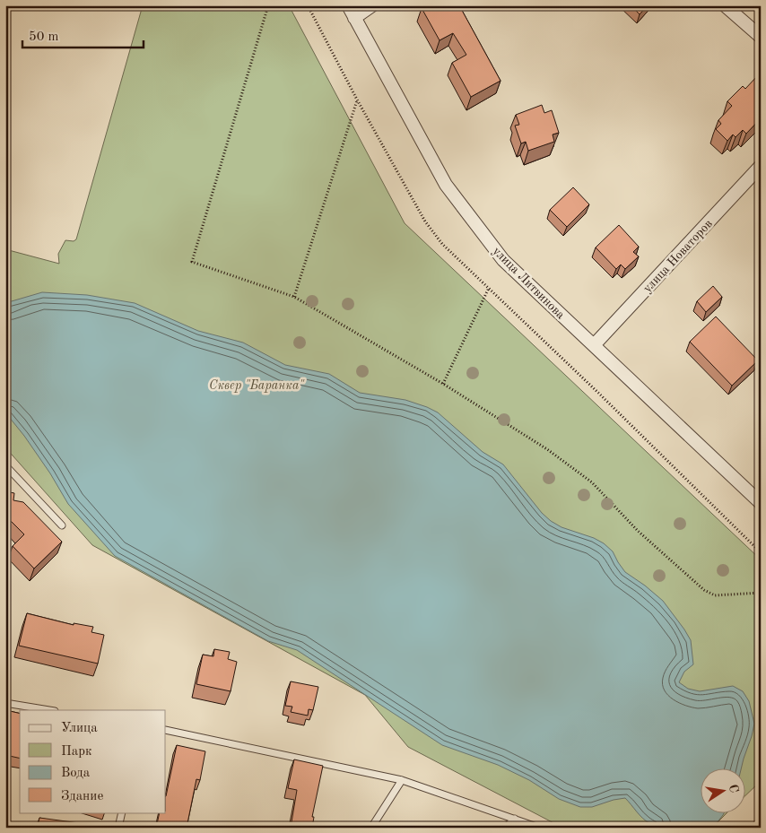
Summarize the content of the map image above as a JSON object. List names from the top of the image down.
{
  "streets": {
    "street": ["улица Новаторов", "улица Литвинова"]
  },
  "crossings": [
    ["улица Новаторов", "улица Литвинова"]
  ],
  "parks": ["Сквер \"Баранка\""],
  "legend": [
    "Улица",
    "Парк",
    "Вода",
    "Здание"
  ],
  "scale_bar": "50 m",
  "north": "right"
}
